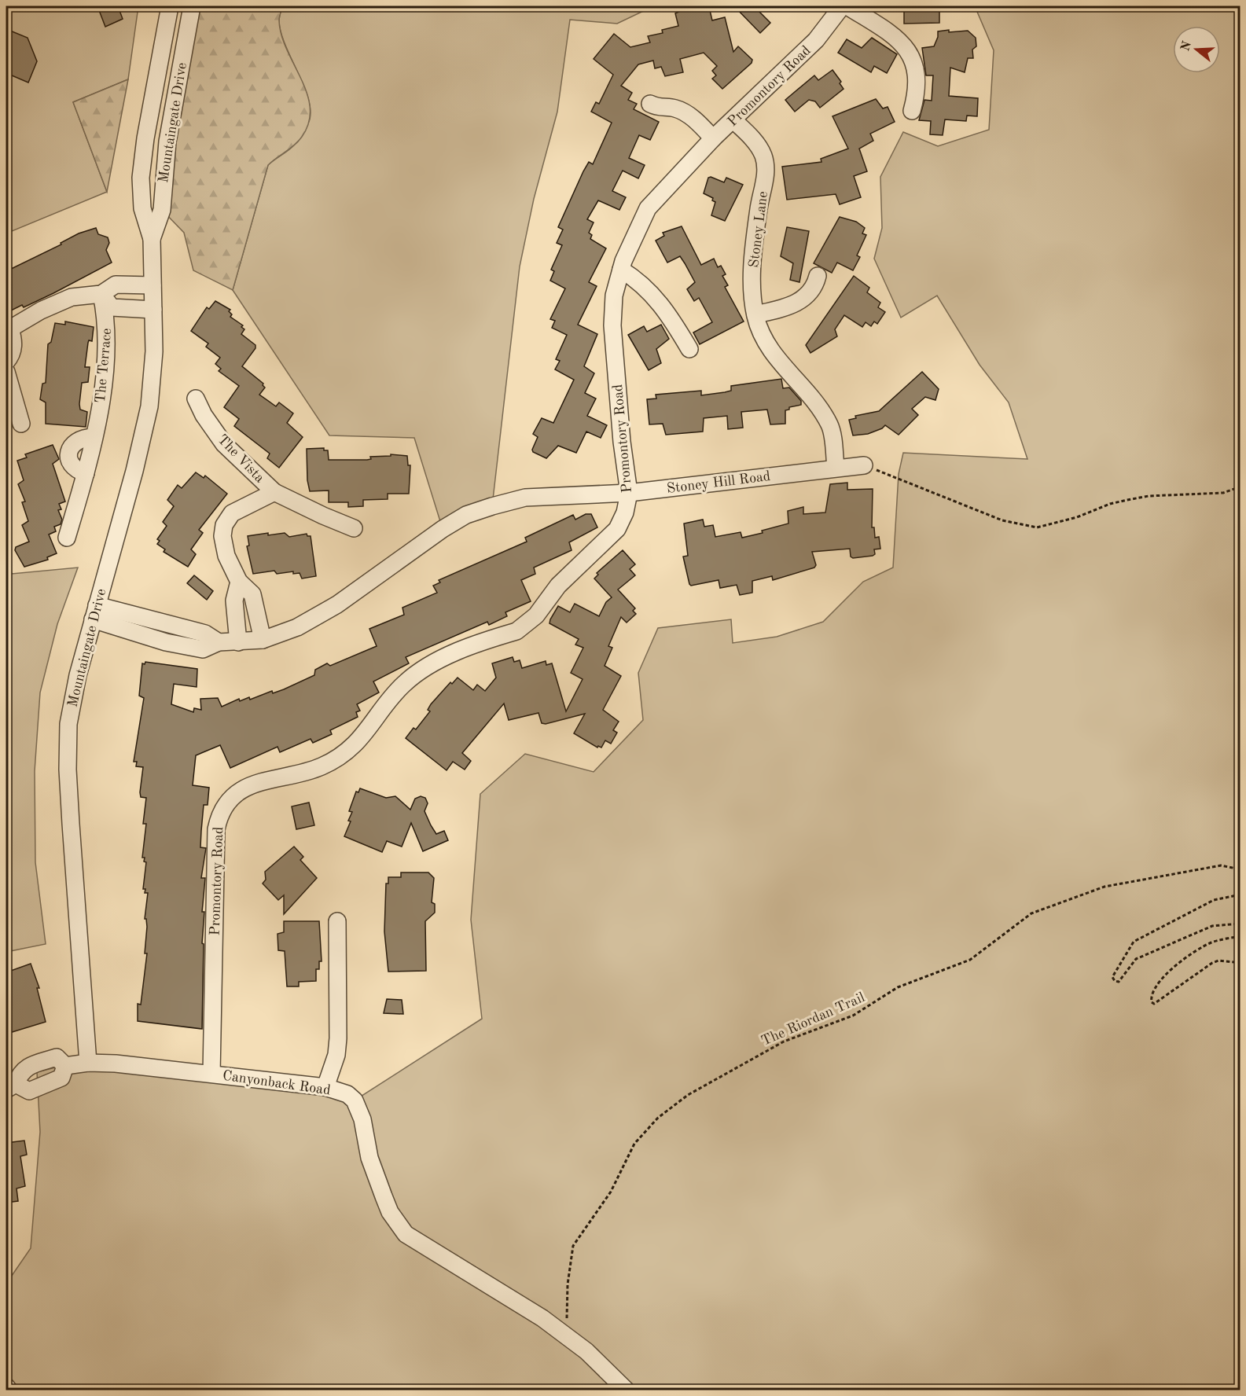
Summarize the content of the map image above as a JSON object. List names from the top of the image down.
{
  "streets": {
    "street": [
      "Promontory Road",
      "Mountaingate Drive",
      "Stoney Lane",
      "The Terrace",
      "The Vista",
      "Stoney Hill Road",
      "Canyonback Road"
    ],
    "path": ["The Riordan Trail"]
  },
  "crossings": [
    ["Promontory Road", "Stoney Lane"],
    ["Promontory Road", "Stoney Hill Road"],
    ["Promontory Road", "Canyonback Road"],
    ["Mountaingate Drive", "Stoney Hill Road"],
    ["Mountaingate Drive", "Canyonback Road"],
    ["Stoney Lane", "Stoney Hill Road"],
    ["The Vista", "Stoney Hill Road"],
    ["The Riordan Trail", "Canyonback Road"]
  ],
  "north": "left"
}
